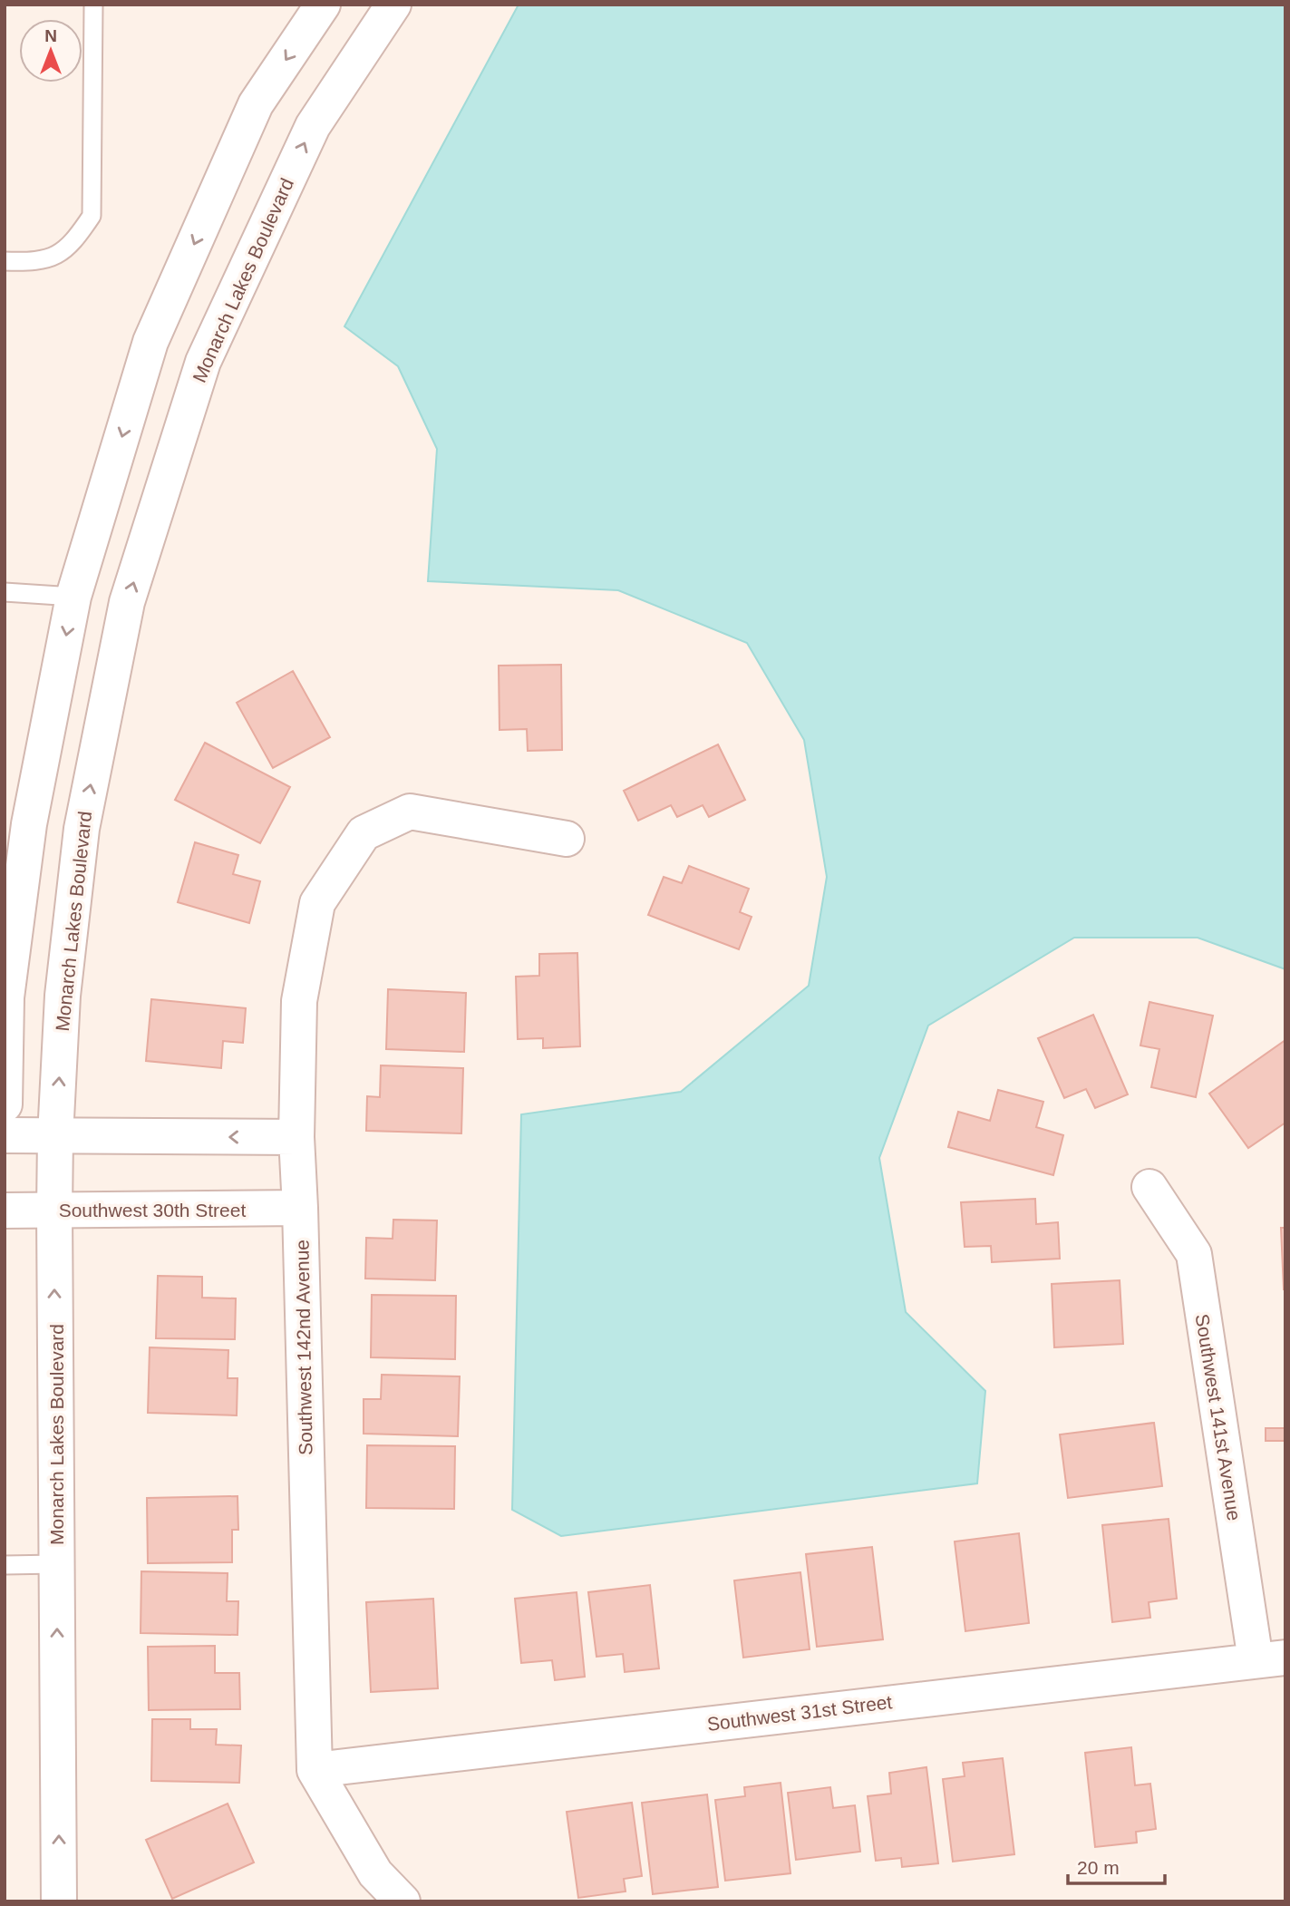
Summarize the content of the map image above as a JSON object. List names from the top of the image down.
{
  "streets": {
    "street": [
      "Monarch Lakes Boulevard",
      "Southwest 30th Street",
      "Southwest 142nd Avenue",
      "Southwest 141st Avenue",
      "Southwest 31st Street"
    ]
  },
  "crossings": [
    ["Monarch Lakes Boulevard", "Southwest 30th Street"],
    ["Southwest 30th Street", "Southwest 142nd Avenue"],
    ["Southwest 142nd Avenue", "Southwest 31st Street"],
    ["Southwest 141st Avenue", "Southwest 31st Street"]
  ],
  "scale_bar": "20 m",
  "north": "top"
}
